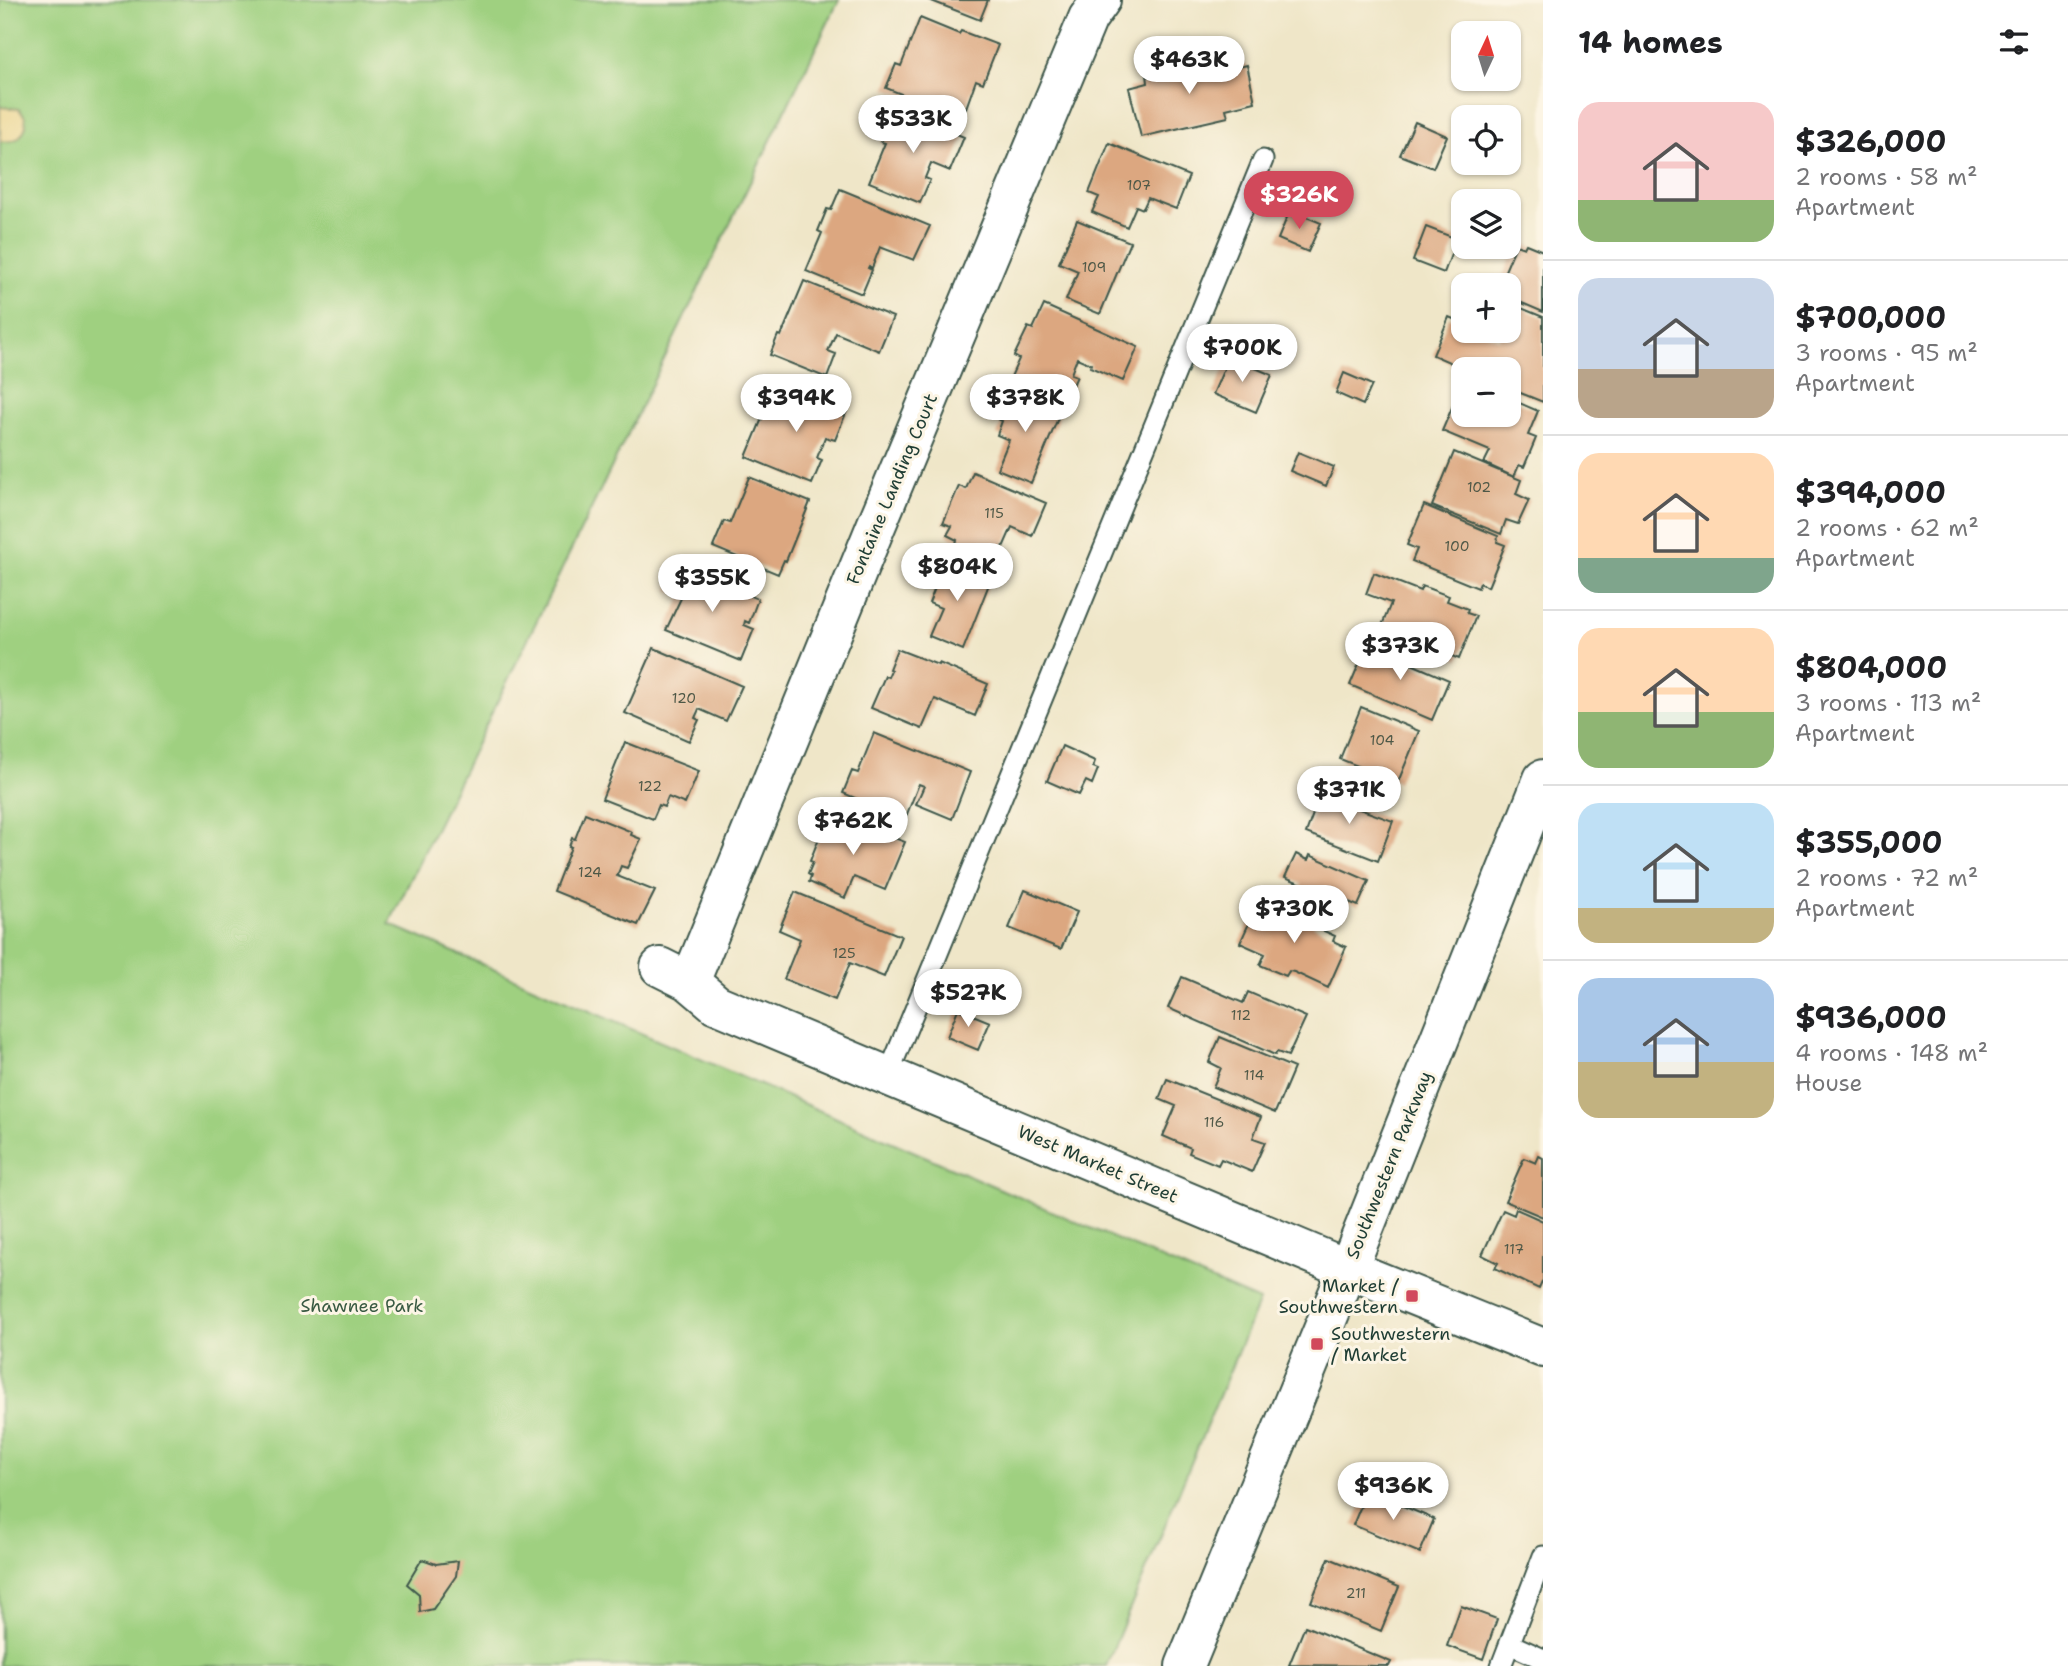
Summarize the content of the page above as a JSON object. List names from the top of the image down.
{
  "streets": {
    "street": ["Fontaine Landing Court", "West Market Street", "Southwestern Parkway"]
  },
  "crossings": [
    ["Fontaine Landing Court", "West Market Street"],
    ["West Market Street", "Southwestern Parkway"]
  ],
  "parks": ["Shawnee Park"],
  "places": {
    "transit": ["Market / Southwestern", "Southwestern / Market"]
  },
  "house_numbers": [
    "107",
    "109",
    "102",
    "115",
    "100",
    "120",
    "104",
    "122",
    "124",
    "125",
    "112",
    "114",
    "116",
    "117",
    "211"
  ],
  "north": "top",
  "page": {
    "heading": "14 homes",
    "map_buttons": ["+", "−"],
    "price": [
      "$463K",
      "$533K",
      "$326K",
      "$700K",
      "$394K",
      "$378K",
      "$804K",
      "$355K",
      "$373K",
      "$371K",
      "$762K",
      "$730K",
      "$527K",
      "$936K"
    ],
    "list": [
      {
        "name": "$326,000",
        "note": "2 rooms · 58 m² · Apartment"
      },
      {
        "name": "$700,000",
        "note": "3 rooms · 95 m² · Apartment"
      },
      {
        "name": "$394,000",
        "note": "2 rooms · 62 m² · Apartment"
      },
      {
        "name": "$804,000",
        "note": "3 rooms · 113 m² · Apartment"
      },
      {
        "name": "$355,000",
        "note": "2 rooms · 72 m² · Apartment"
      },
      {
        "name": "$936,000",
        "note": "4 rooms · 148 m² · House"
      }
    ]
  }
}
